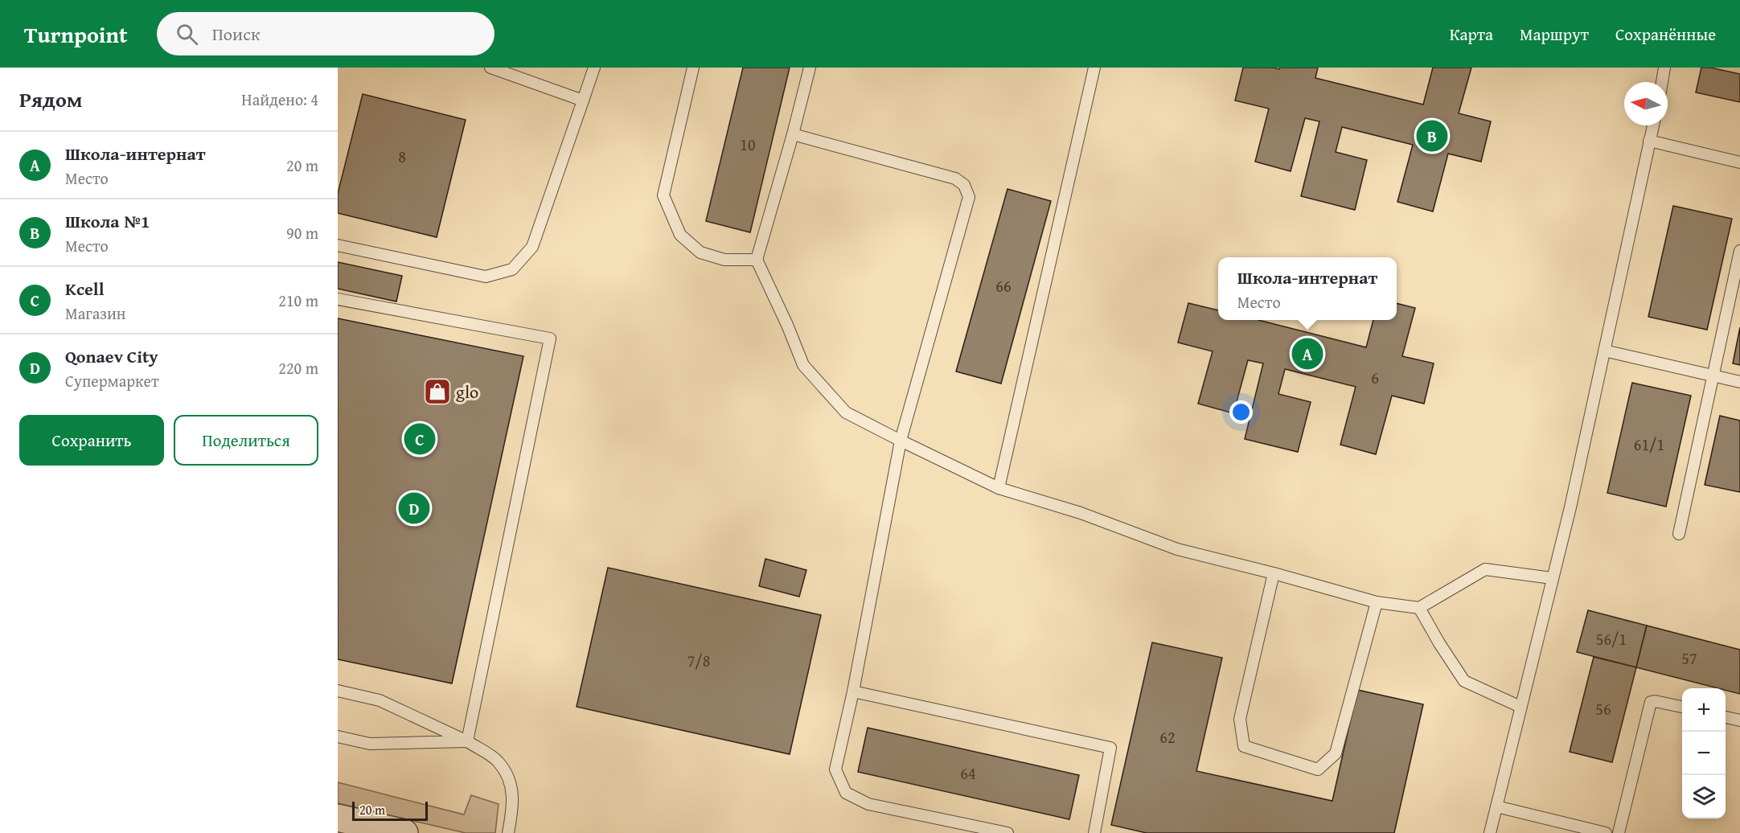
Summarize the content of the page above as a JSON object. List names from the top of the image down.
{
  "places": {
    "shop": ["glo"]
  },
  "house_numbers": [
    "10",
    "8",
    "66",
    "6",
    "61/1",
    "56/1",
    "57",
    "7/8",
    "56",
    "62",
    "64"
  ],
  "scale_bar": "20 m",
  "north": "left",
  "page": {
    "header": "Turnpoint",
    "search": "Поиск",
    "nav": ["Карта", "Маршрут", "Сохранённые"],
    "heading": ["Рядом", "Найдено: 4"],
    "pins": [
      "B",
      "A",
      "C",
      "D"
    ],
    "list": [
      {
        "mark": "A",
        "name": "Школа-интернат",
        "note": "Место",
        "value": "20 m"
      },
      {
        "mark": "B",
        "name": "Школа №1",
        "note": "Место",
        "value": "90 m"
      },
      {
        "mark": "C",
        "name": "Kcell",
        "note": "Магазин",
        "value": "210 m"
      },
      {
        "mark": "D",
        "name": "Qonaev City",
        "note": "Супермаркет",
        "value": "220 m"
      }
    ],
    "popup": ["Школа-интернат", "Место"],
    "buttons": ["Сохранить", "Поделиться"],
    "map_buttons": ["+", "−"],
    "scale": "20 m"
  }
}
